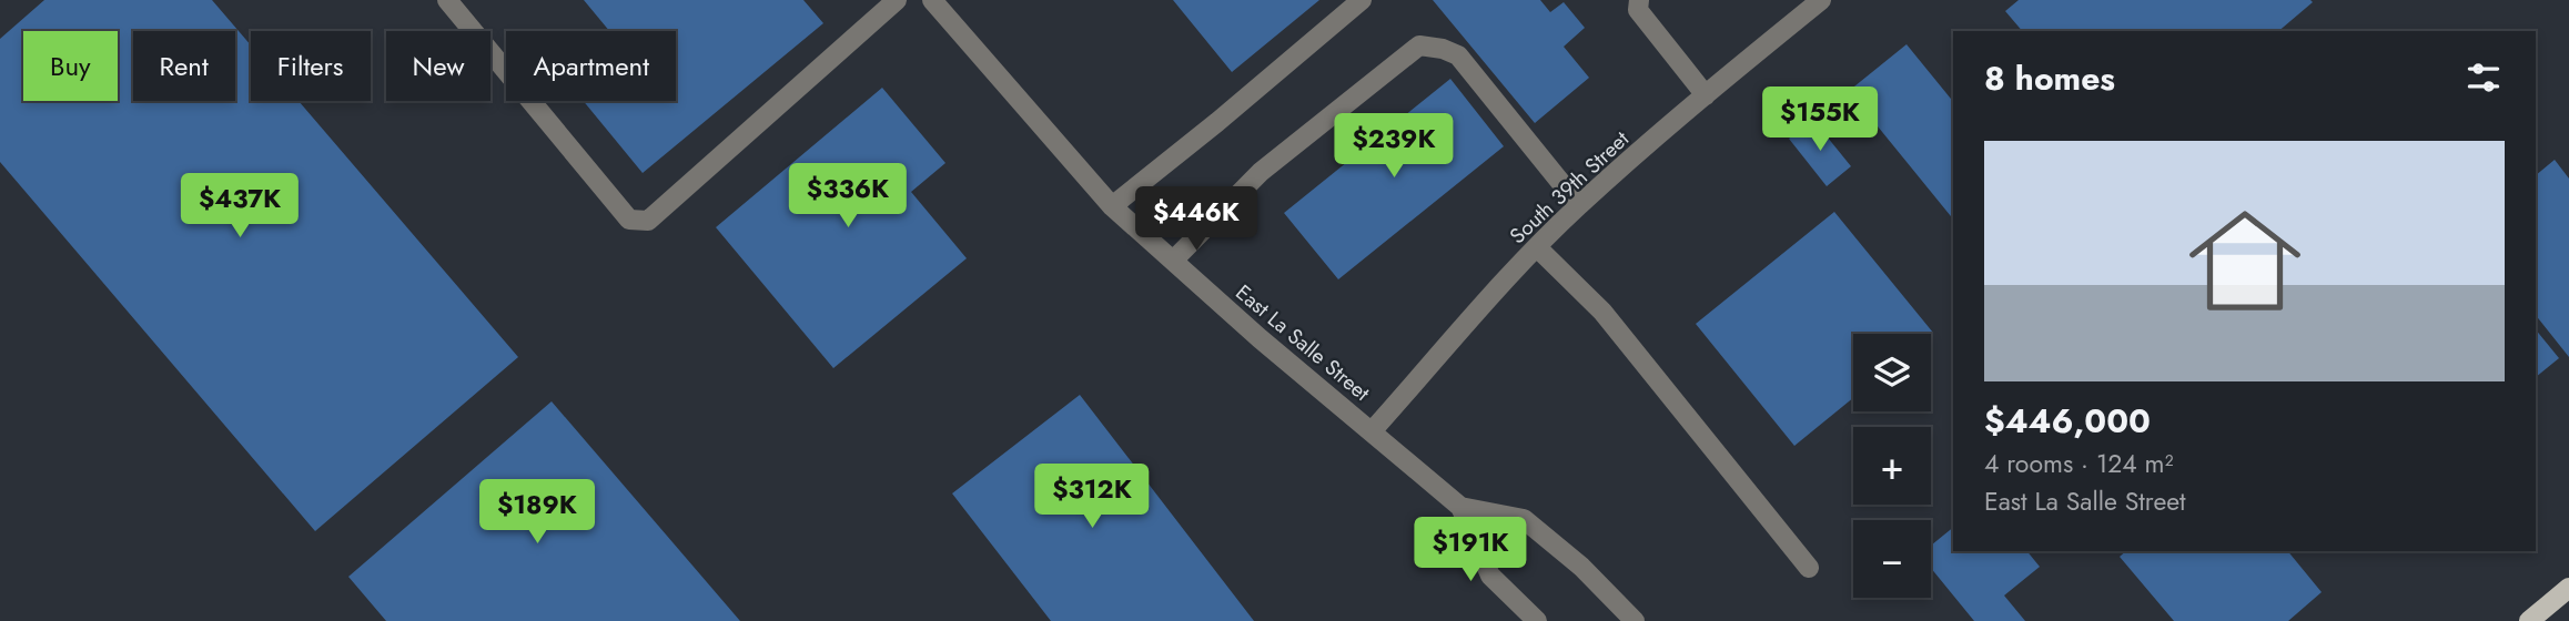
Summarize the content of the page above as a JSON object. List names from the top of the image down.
{
  "streets": {
    "street": ["South 39th Street", "East La Salle Street"]
  },
  "crossings": [
    ["South 39th Street", "East La Salle Street"]
  ],
  "page": {
    "chip": [
      "Buy",
      "Rent",
      "Filters",
      "New",
      "Apartment"
    ],
    "heading": "8 homes",
    "price": [
      "$155K",
      "$239K",
      "$336K",
      "$437K",
      "$446K",
      "$312K",
      "$189K",
      "$191K"
    ],
    "list": [
      {
        "name": "$446,000",
        "note": "4 rooms · 124 m² · East La Salle Street"
      }
    ],
    "map_buttons": ["+", "−"]
  }
}
